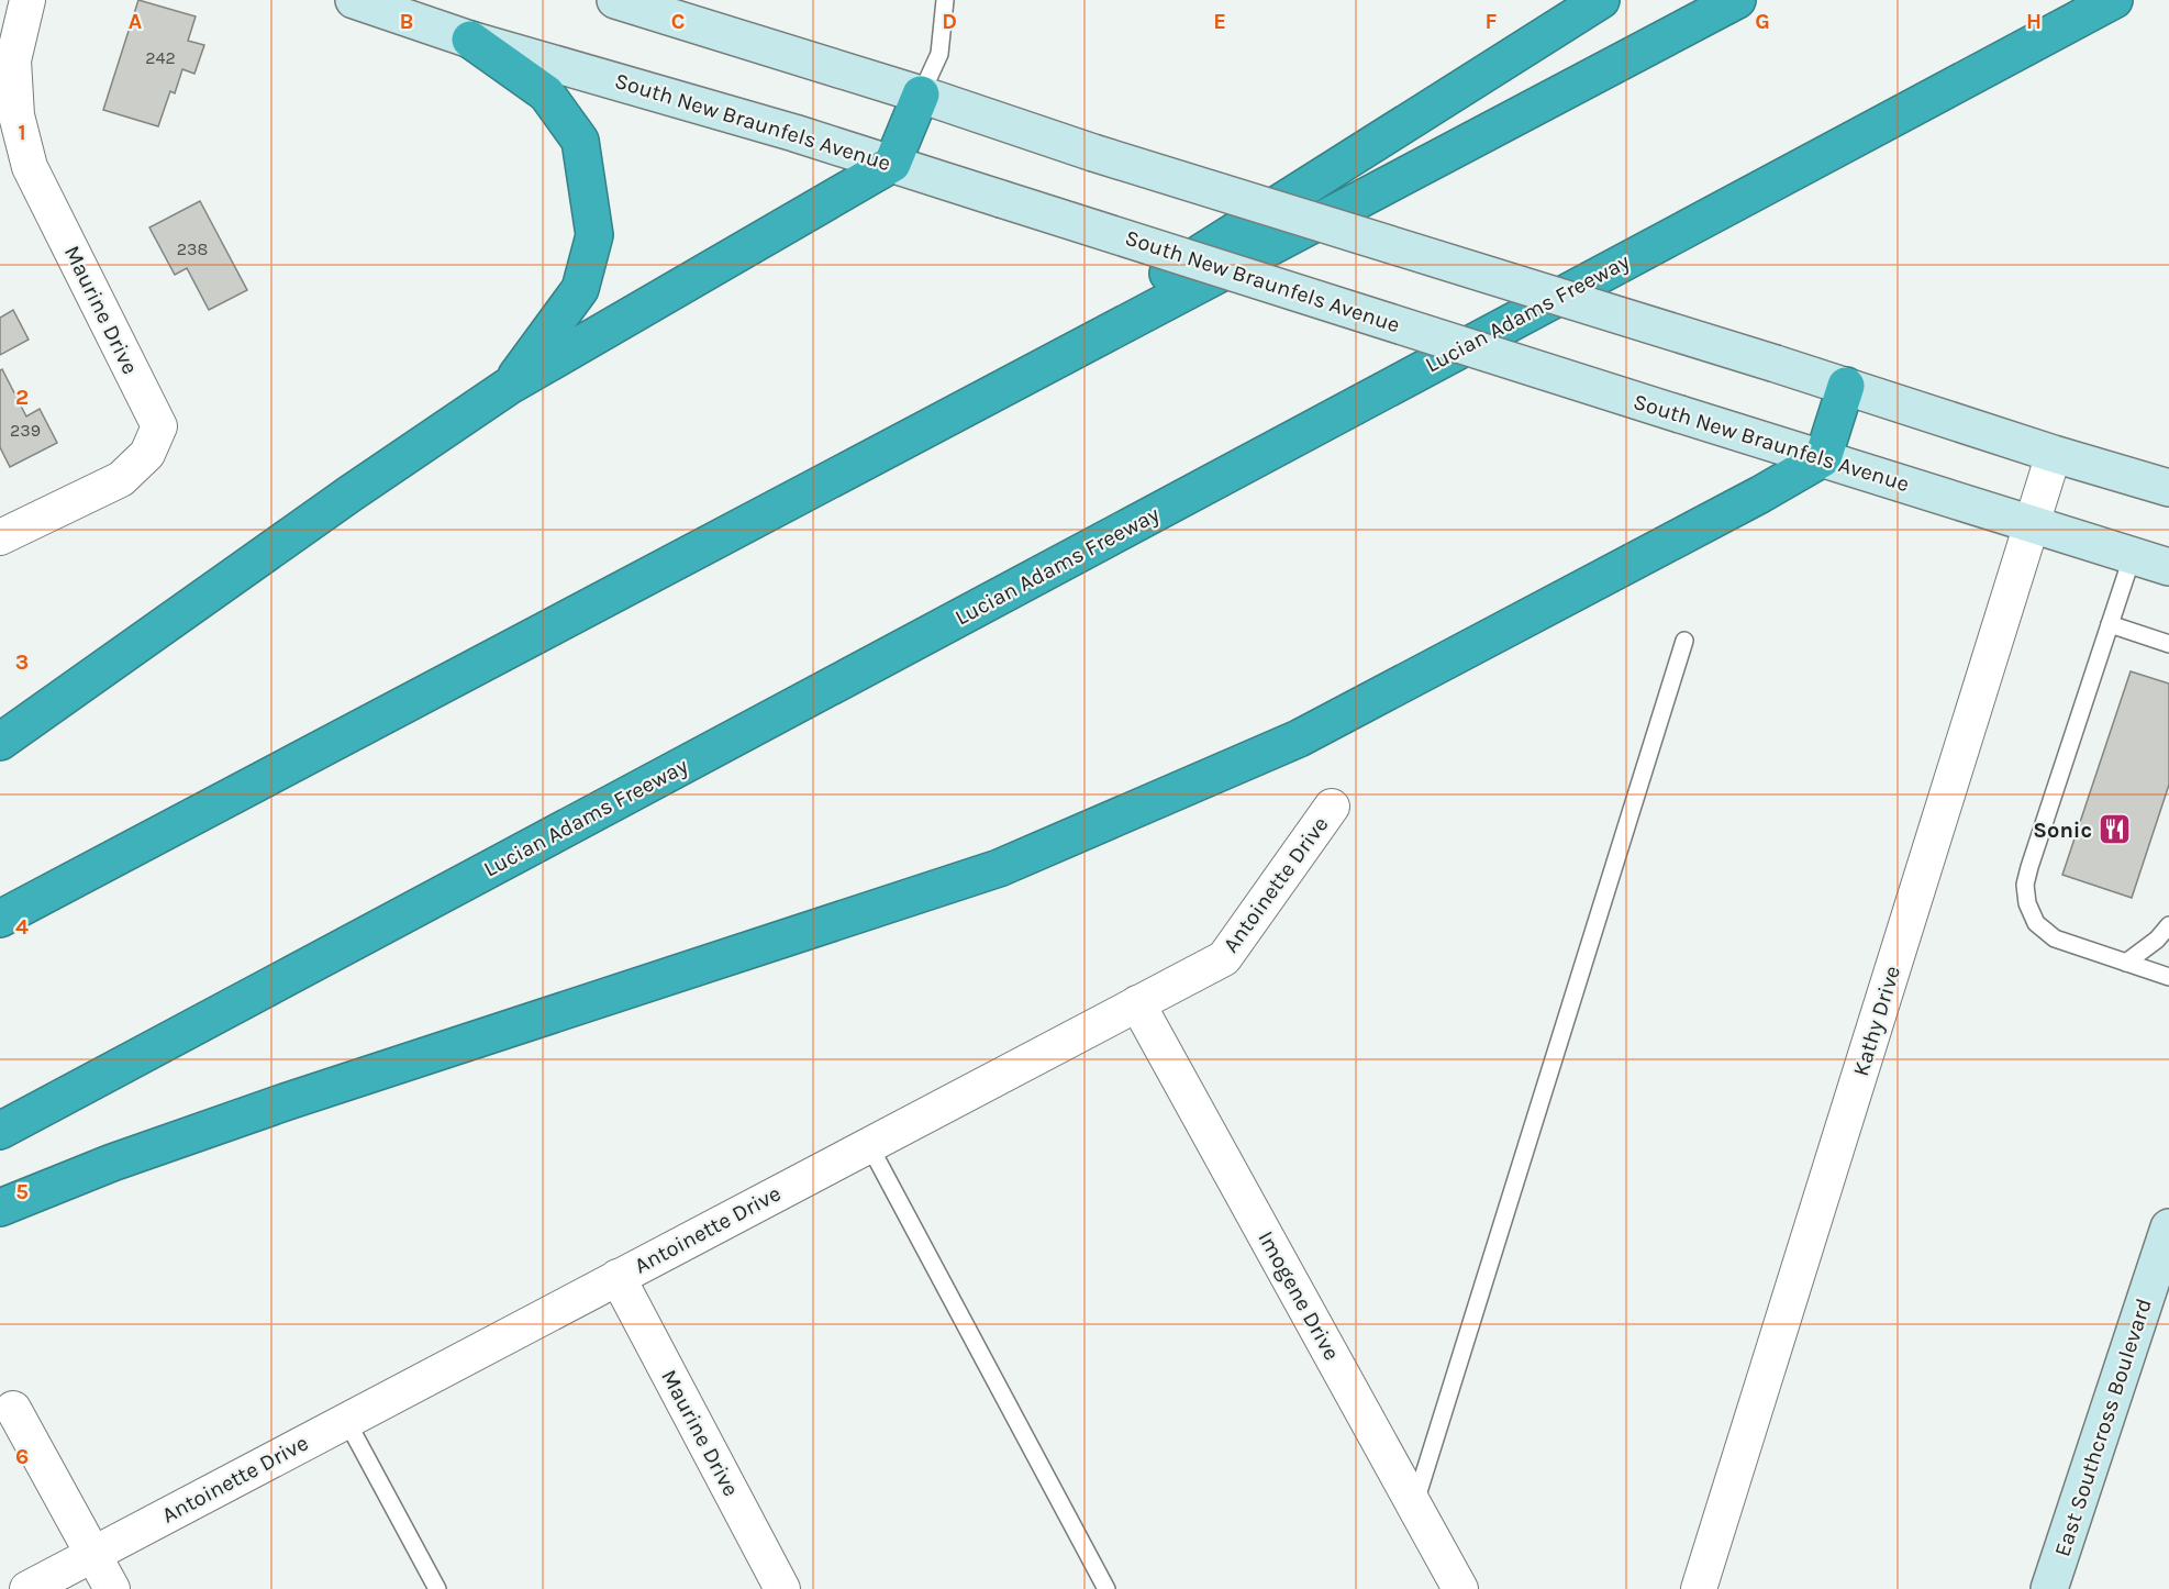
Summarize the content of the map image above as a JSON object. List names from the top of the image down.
{
  "streets": {
    "highway": ["Lucian Adams Freeway"],
    "main road": ["South New Braunfels Avenue", "East Southcross Boulevard"],
    "street": [
      "Maurine Drive",
      "Antoinette Drive",
      "Kathy Drive",
      "Imogene Drive"
    ]
  },
  "crossings": [
    ["South New Braunfels Avenue", "Kathy Drive"],
    ["Maurine Drive", "Antoinette Drive"],
    ["Antoinette Drive", "Imogene Drive"]
  ],
  "places": {
    "restaurant": ["Sonic"]
  },
  "house_numbers": ["242", "238", "239"],
  "grid": {
    "columns": [
      "A",
      "B",
      "C",
      "D",
      "E",
      "F",
      "G",
      "H"
    ],
    "rows": [
      "1",
      "2",
      "3",
      "4",
      "5",
      "6"
    ]
  }
}
